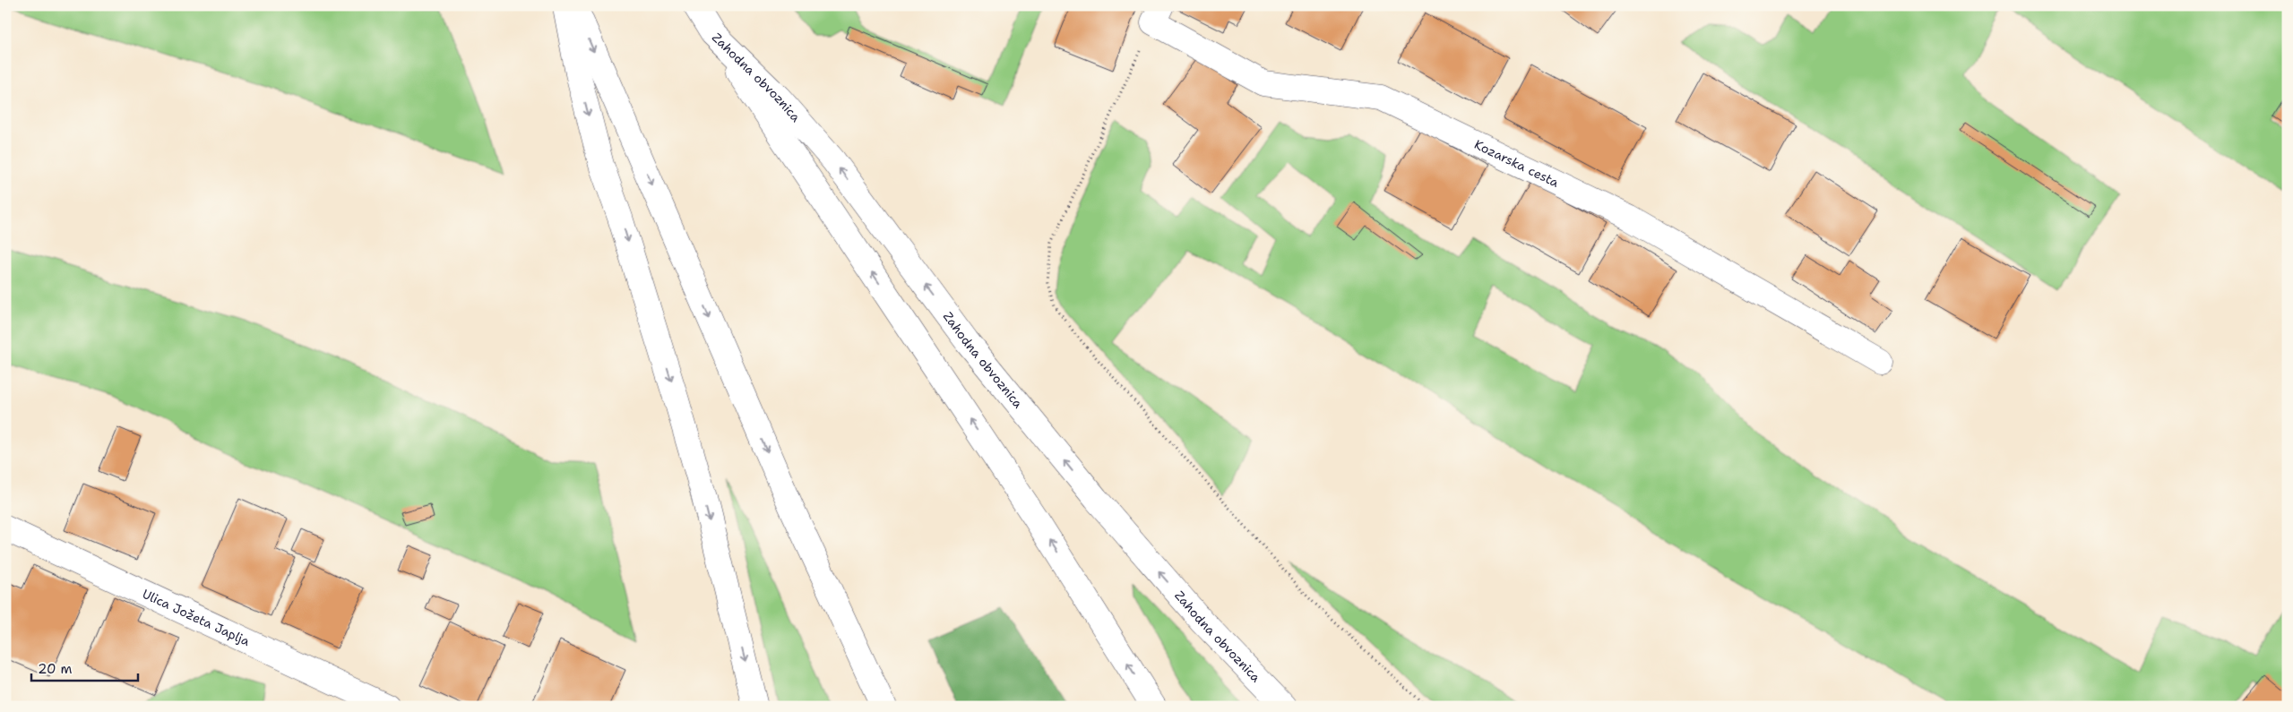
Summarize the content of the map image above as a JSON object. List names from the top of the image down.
{
  "streets": {
    "main road": ["Zahodna obvoznica", "Kozarska cesta", "Ulica Jožeta Japlja"]
  },
  "scale_bar": "20 m"
}
